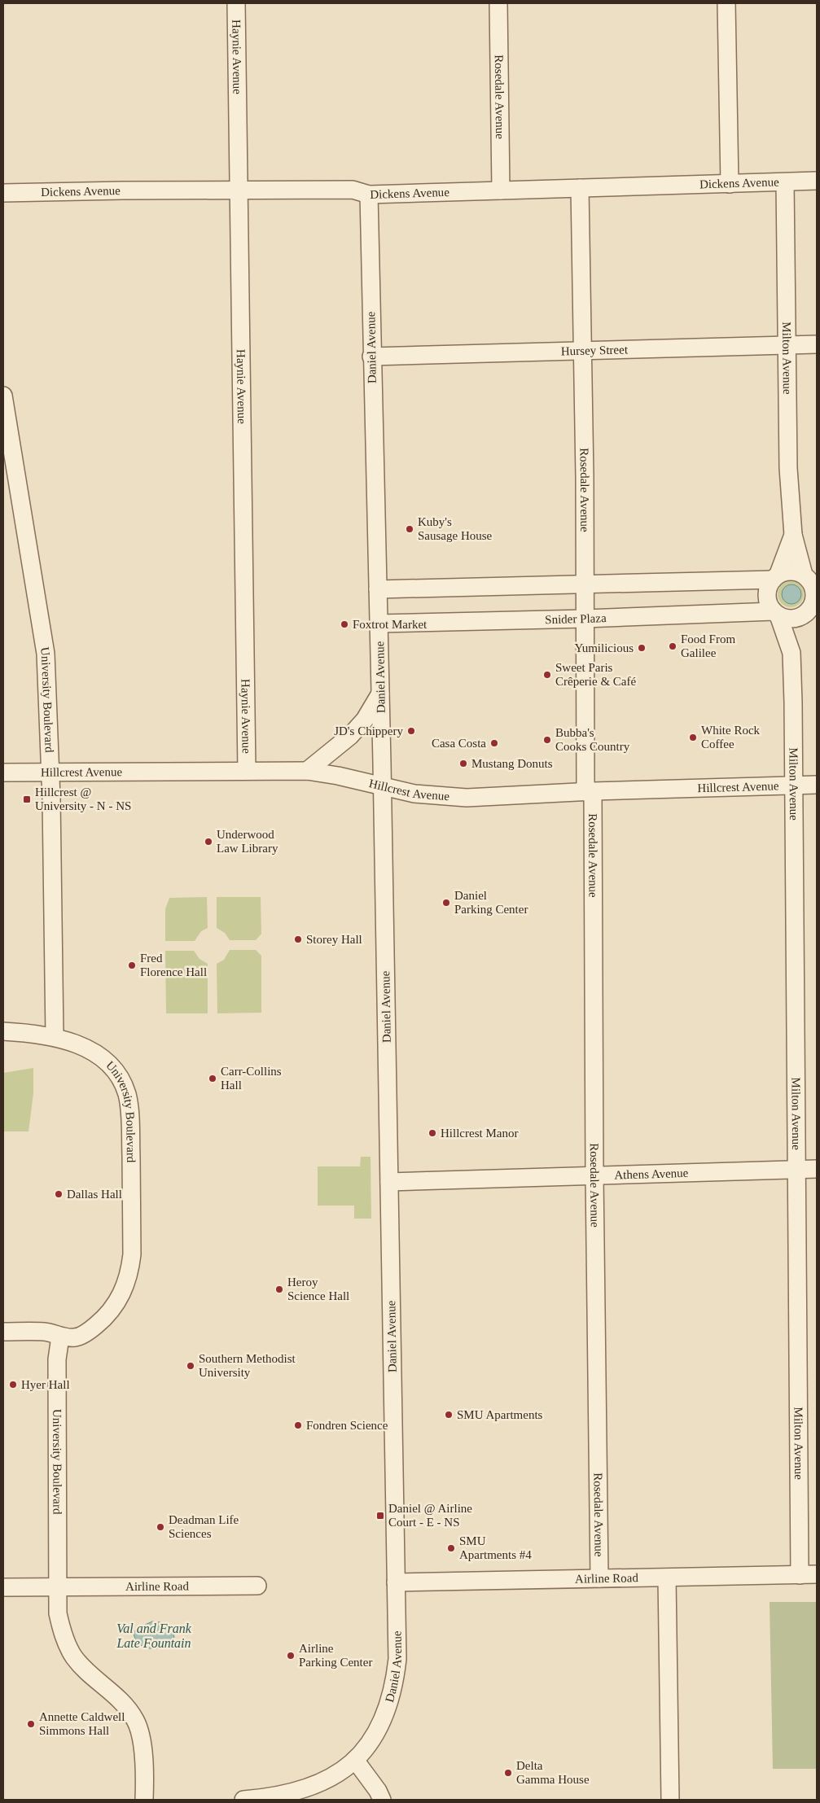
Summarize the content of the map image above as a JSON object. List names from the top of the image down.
{
  "streets": {
    "street": [
      "Haynie Avenue",
      "Rosedale Avenue",
      "Dickens Avenue",
      "Daniel Avenue",
      "Hursey Street",
      "Milton Avenue",
      "Snider Plaza",
      "University Boulevard",
      "Hillcrest Avenue",
      "Athens Avenue",
      "Airline Road"
    ]
  },
  "crossings": [
    ["Haynie Avenue", "Dickens Avenue"],
    ["Haynie Avenue", "Hillcrest Avenue"],
    ["Rosedale Avenue", "Dickens Avenue"],
    ["Rosedale Avenue", "Hursey Street"],
    ["Rosedale Avenue", "Snider Plaza"],
    ["Rosedale Avenue", "Hillcrest Avenue"],
    ["Rosedale Avenue", "Athens Avenue"],
    ["Rosedale Avenue", "Airline Road"],
    ["Dickens Avenue", "Daniel Avenue"],
    ["Dickens Avenue", "Milton Avenue"],
    ["Daniel Avenue", "Hursey Street"],
    ["Daniel Avenue", "Snider Plaza"],
    ["Daniel Avenue", "Hillcrest Avenue"],
    ["Daniel Avenue", "Athens Avenue"],
    ["Daniel Avenue", "Airline Road"],
    ["Hursey Street", "Milton Avenue"],
    ["Milton Avenue", "Snider Plaza"],
    ["Milton Avenue", "Hillcrest Avenue"],
    ["Milton Avenue", "Athens Avenue"],
    ["Milton Avenue", "Airline Road"],
    ["University Boulevard", "Hillcrest Avenue"],
    ["University Boulevard", "Airline Road"]
  ],
  "water": ["Val and Frank Late Fountain"],
  "places": {
    "other": [
      "Kuby's Sausage House",
      "Foxtrot Market",
      "Food From Galilee",
      "Yumilicious",
      "Sweet Paris Crêperie & Café",
      "JD's Chippery",
      "White Rock Coffee",
      "Bubba's Cooks Country",
      "Casa Costa",
      "Mustang Donuts",
      "Underwood Law Library",
      "Daniel Parking Center",
      "Storey Hall",
      "Fred Florence Hall",
      "Carr-Collins Hall",
      "Hillcrest Manor",
      "Dallas Hall",
      "Heroy Science Hall",
      "Southern Methodist University",
      "Hyer Hall",
      "SMU Apartments",
      "Fondren Science",
      "Deadman Life Sciences",
      "SMU Apartments #4",
      "Airline Parking Center",
      "Annette Caldwell Simmons Hall",
      "Delta Gamma House"
    ],
    "transit": ["Hillcrest @ University - N - NS", "Daniel @ Airline Court - E - NS"]
  }
}
